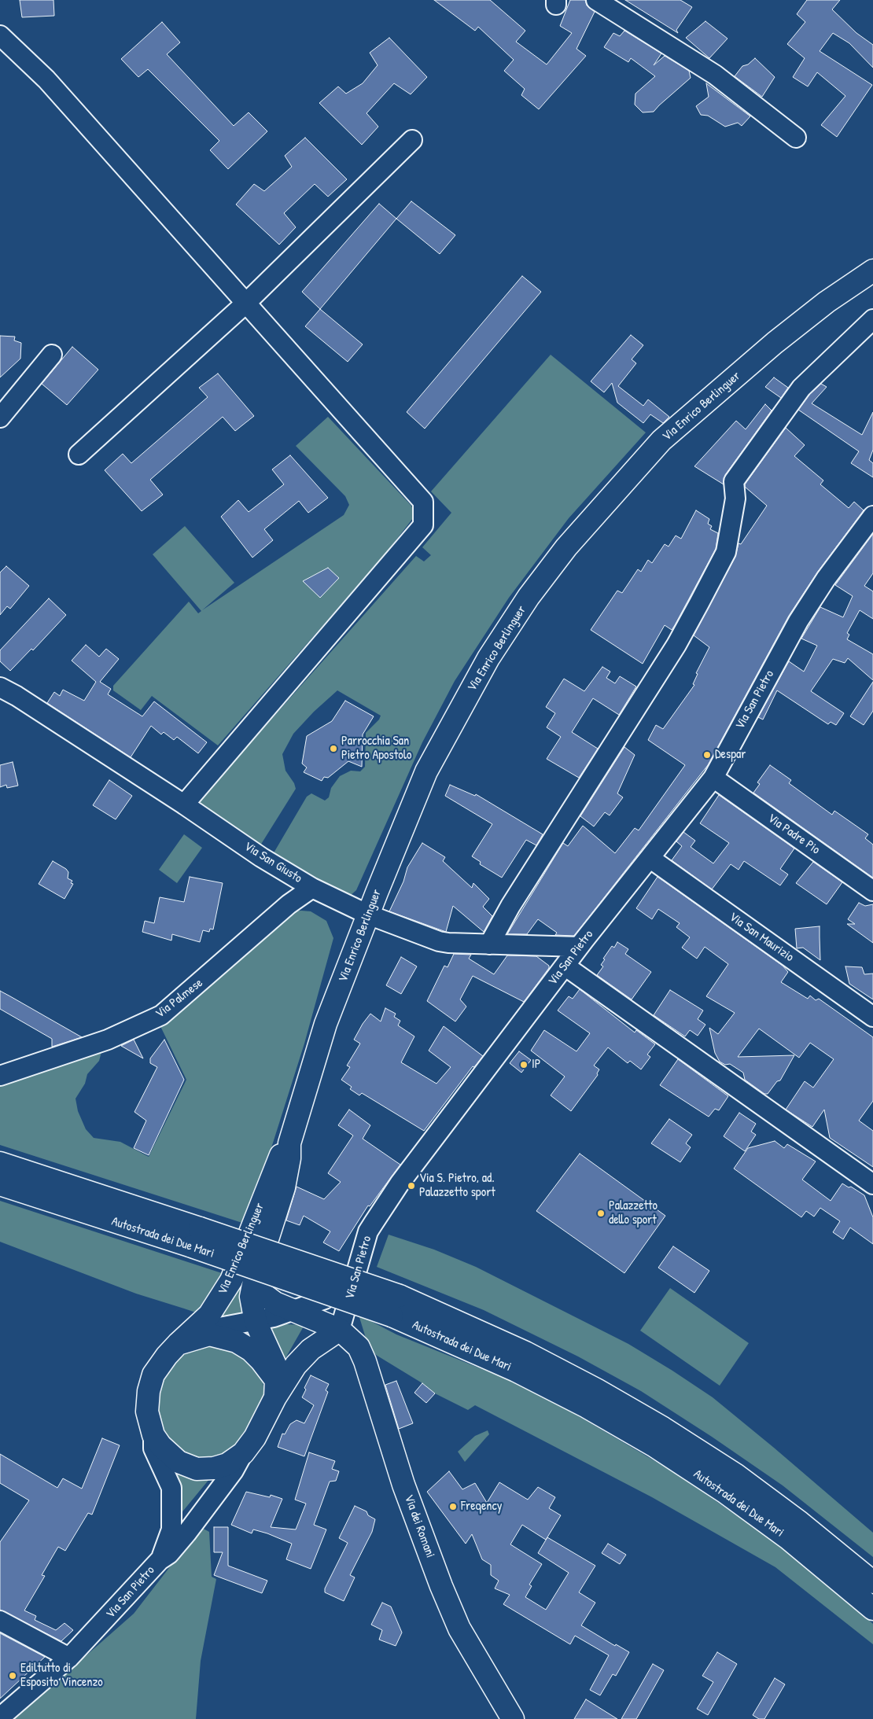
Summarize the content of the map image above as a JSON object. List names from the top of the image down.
{
  "streets": {
    "main road": ["Via Enrico Berlinguer", "Autostrada dei Due Mari", "Via dei Romani"],
    "street": [
      "Via San Pietro",
      "Via Padre Pio",
      "Via San Giusto",
      "Via San Maurizio",
      "Via Palmese"
    ]
  },
  "crossings": [
    ["Via Enrico Berlinguer", "Via San Pietro"],
    ["Via Enrico Berlinguer", "Via San Giusto"],
    ["Via San Pietro", "Via Padre Pio"],
    ["Via San Pietro", "Via San Giusto"],
    ["Via San Pietro", "Via San Maurizio"],
    ["Via San Pietro", "Via dei Romani"],
    ["Via San Giusto", "Via Palmese"]
  ],
  "places": [
    "Parrocchia San Pietro Apostolo",
    "Despar",
    "IP",
    "Via S. Pietro, ad. Palazzetto sport",
    "Palazzetto dello sport",
    "Freqency",
    "Ediltutto di Esposito Vincenzo"
  ]
}
